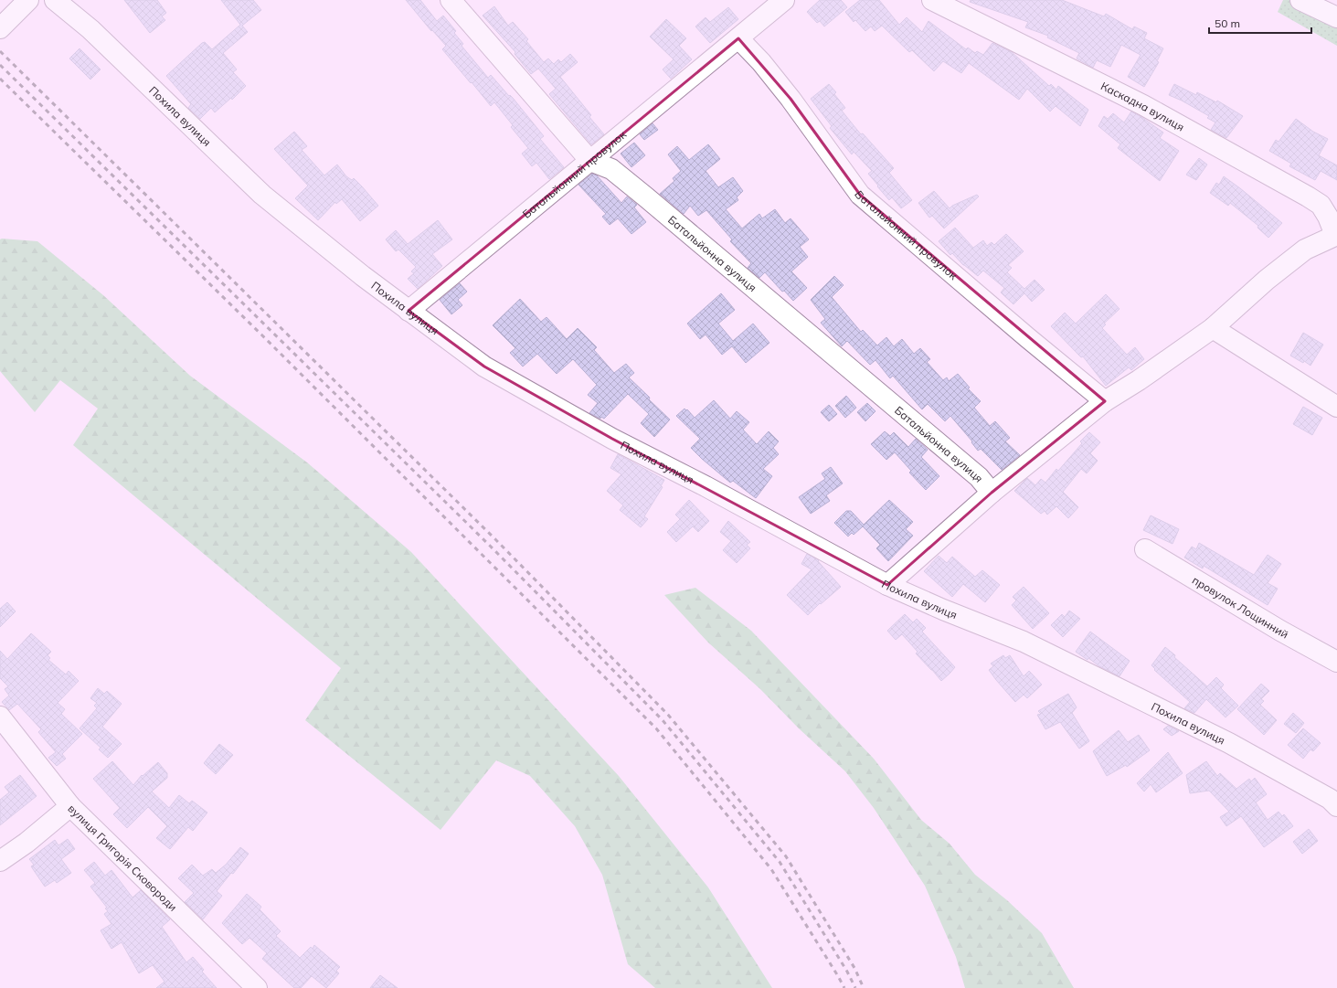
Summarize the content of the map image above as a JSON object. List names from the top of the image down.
{
  "streets": {
    "street": [
      "Каскадна вулиця",
      "Похила вулиця",
      "Батальйонний провулок",
      "Батальйонна вулиця",
      "провулок Лощинний",
      "вулиця Григорія Сковороди"
    ]
  },
  "crossings": [
    ["Похила вулиця", "Батальйонний провулок"],
    ["Батальйонний провулок", "Батальйонна вулиця"]
  ],
  "scale_bar": "50 m"
}
